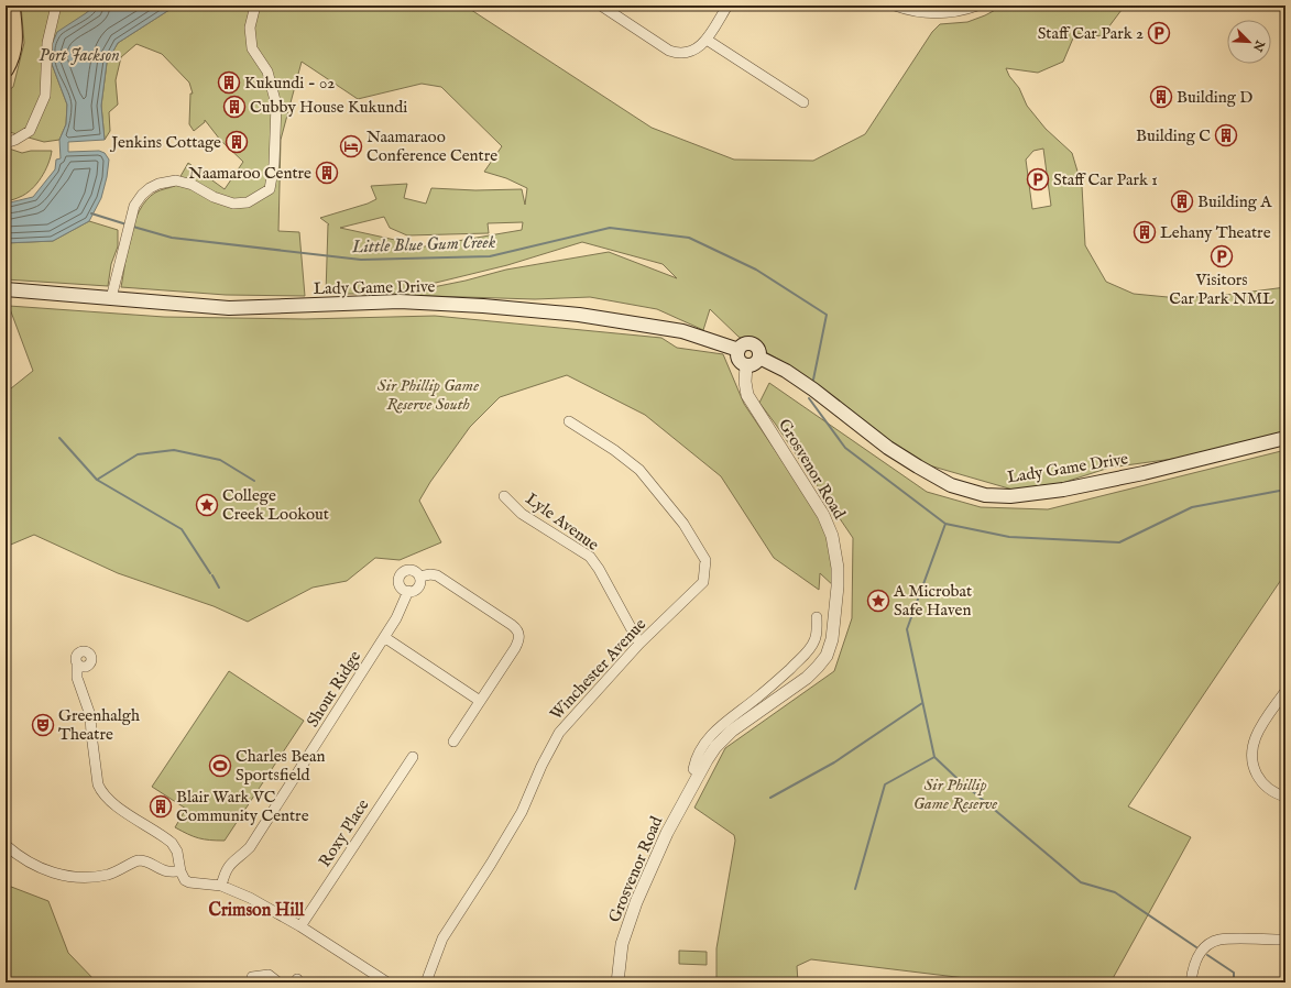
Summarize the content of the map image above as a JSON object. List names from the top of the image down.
{
  "streets": {
    "main road": ["Lady Game Drive"],
    "street": [
      "Grosvenor Road",
      "Lyle Avenue",
      "Winchester Avenue",
      "Shout Ridge",
      "Roxy Place"
    ]
  },
  "crossings": [
    ["Lady Game Drive", "Grosvenor Road"],
    ["Lyle Avenue", "Winchester Avenue"]
  ],
  "districts": ["Crimson Hill"],
  "water": ["Port Jackson", "Little Blue Gum Creek"],
  "parks": ["Sir Phillip Game Reserve South", "Sir Phillip Game Reserve"],
  "places": {
    "parking": ["Staff Car Park 2", "Staff Car Park 1", "Visitors Car Park NML"],
    "building": [
      "Kukundi - 02",
      "Building D",
      "Cubby House Kukundi",
      "Building C",
      "Jenkins Cottage",
      "Naamaroo Centre",
      "Building A",
      "Lehany Theatre",
      "Blair Wark VC Community Centre"
    ],
    "hotel": ["Naamaraoo Conference Centre"],
    "place": ["College Creek Lookout", "A Microbat Safe Haven"],
    "theatre": ["Greenhalgh Theatre"],
    "sports": ["Charles Bean Sportsfield"]
  },
  "north": "bottom right"
}
